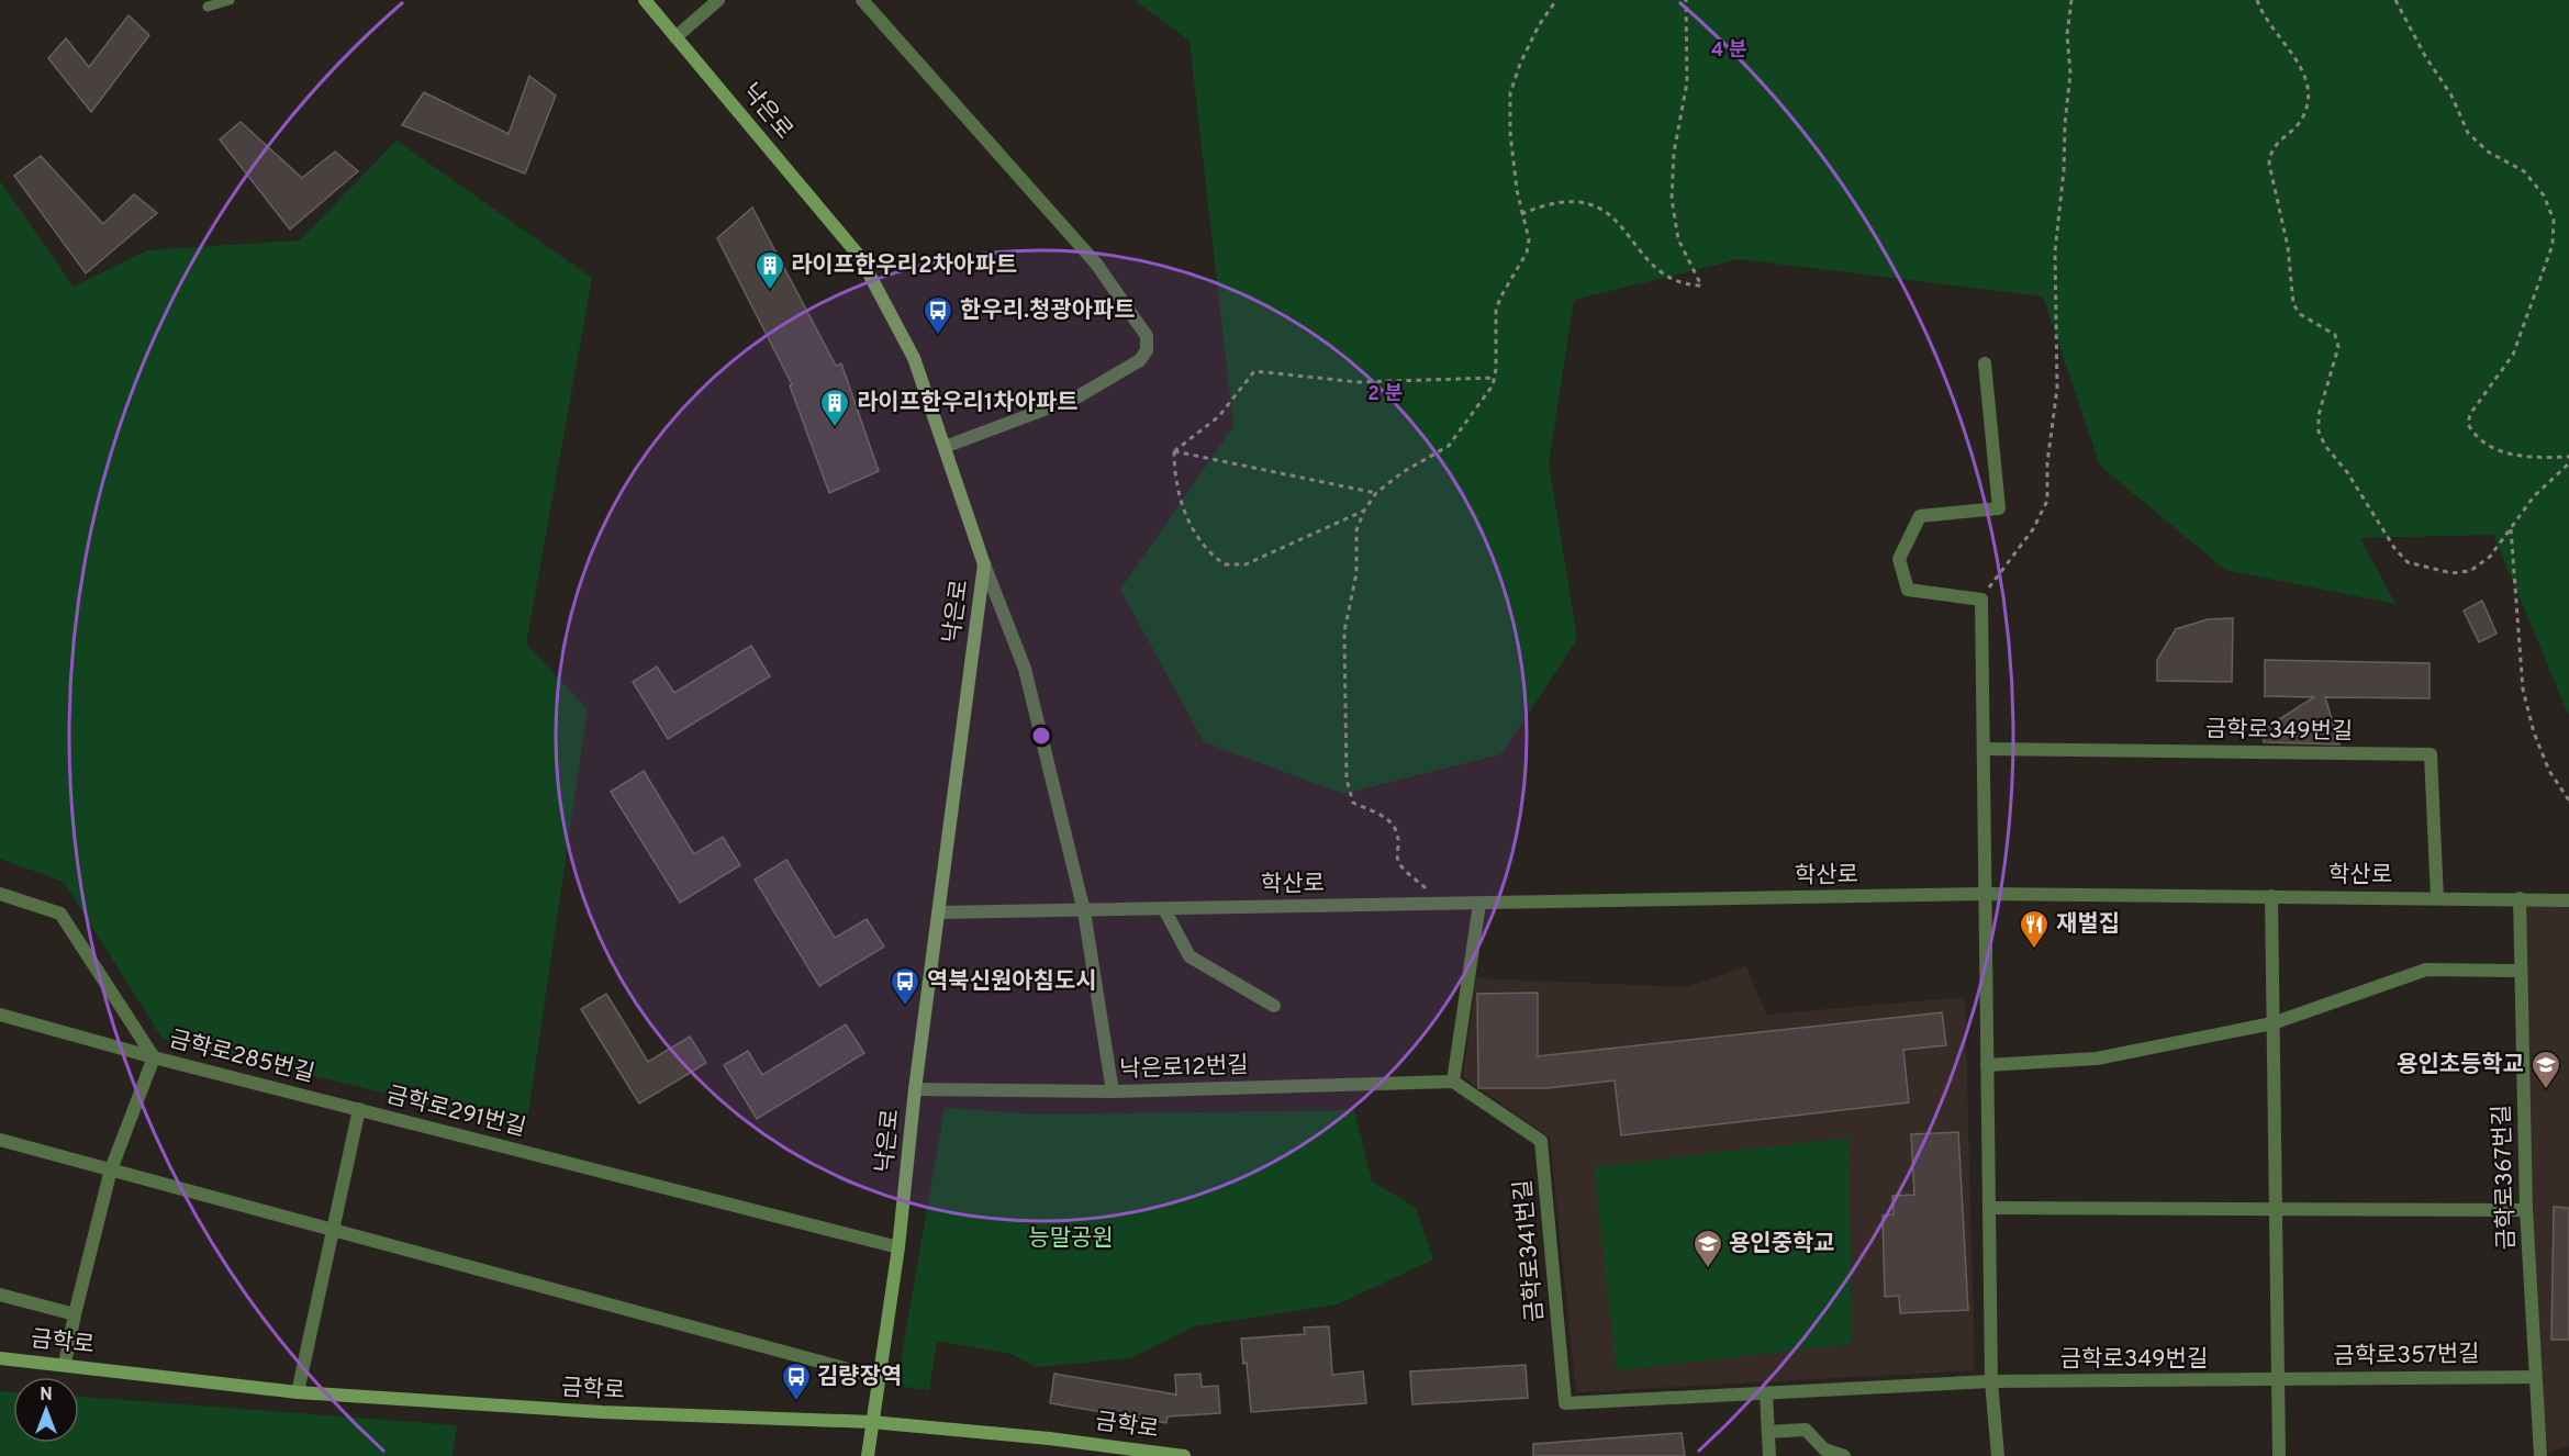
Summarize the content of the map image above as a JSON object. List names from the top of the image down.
{
  "streets": {
    "main road": ["낙은로", "금학로"],
    "street": [
      "금학로349번길",
      "학산로",
      "금학로285번길",
      "낙은로12번길",
      "금학로291번길",
      "금학로367번길",
      "금학로341번길",
      "금학로357번길"
    ]
  },
  "crossings": [
    ["낙은로", "학산로"],
    ["낙은로", "낙은로12번길"],
    ["낙은로", "금학로291번길"],
    ["낙은로", "금학로"],
    ["금학로349번길", "학산로"],
    ["금학로349번길", "금학로341번길"],
    ["금학로349번길", "금학로357번길"],
    ["학산로", "금학로367번길"],
    ["금학로285번길", "금학로291번길"],
    ["금학로285번길", "금학로"],
    ["낙은로12번길", "금학로341번길"],
    ["금학로291번길", "금학로"],
    ["금학로367번길", "금학로357번길"]
  ],
  "parks": ["능말공원"],
  "places": {
    "building": ["라이프한우리2차아파트", "라이프한우리1차아파트"],
    "bus stop": ["한우리.청광아파트", "역북신원아침도시", "김량장역"],
    "restaurant": ["재벌집"],
    "school or university": ["용인초등학교", "용인중학교"]
  },
  "north": "top",
  "rings": ["4 분", "2 분"]
}
